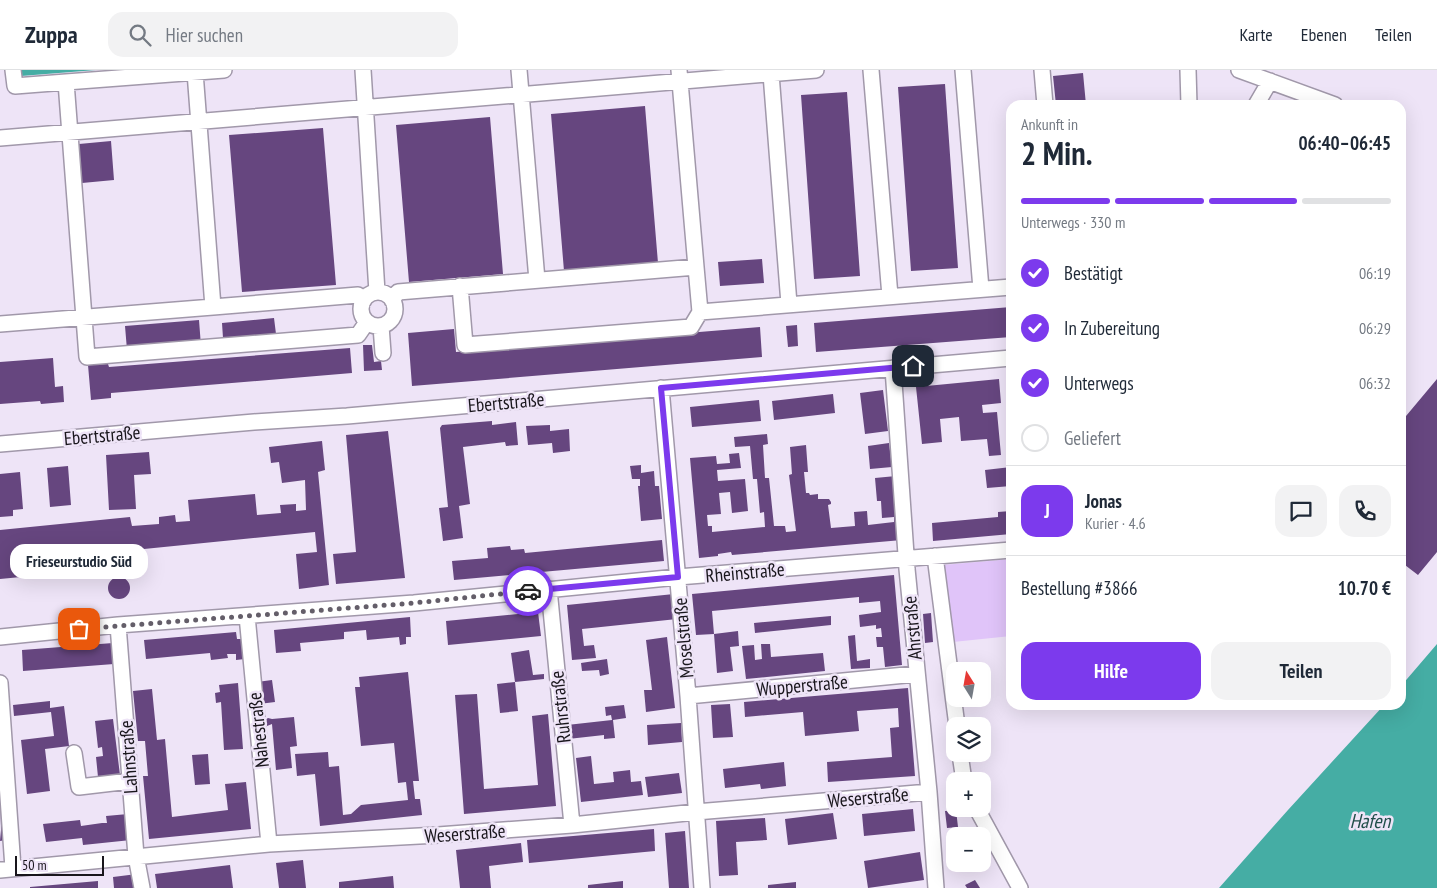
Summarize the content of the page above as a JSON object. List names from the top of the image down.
{
  "streets": {
    "street": [
      "Ebertstraße",
      "Rheinstraße",
      "Ahrstraße",
      "Moselstraße",
      "Wupperstraße",
      "Ruhrstraße",
      "Nahestraße",
      "Lahnstraße",
      "Weserstraße"
    ]
  },
  "crossings": [
    ["Ebertstraße", "Ahrstraße"],
    ["Ebertstraße", "Moselstraße"],
    ["Rheinstraße", "Ahrstraße"],
    ["Rheinstraße", "Moselstraße"],
    ["Rheinstraße", "Ruhrstraße"],
    ["Rheinstraße", "Nahestraße"],
    ["Rheinstraße", "Lahnstraße"],
    ["Ahrstraße", "Wupperstraße"],
    ["Ahrstraße", "Weserstraße"],
    ["Moselstraße", "Wupperstraße"],
    ["Moselstraße", "Weserstraße"],
    ["Ruhrstraße", "Weserstraße"],
    ["Nahestraße", "Weserstraße"],
    ["Lahnstraße", "Weserstraße"]
  ],
  "water": ["Hafen"],
  "places": ["Frieseurstudio Süd"],
  "scale_bar": "50 m",
  "north": "top",
  "page": {
    "header": "Zuppa",
    "search": "Hier suchen",
    "nav": ["Karte", "Ebenen", "Teilen"],
    "heading": ["2 Min.", "Ankunft in", "06:40–06:45"],
    "panel": [
      "Jonas",
      "Kurier · 4.6",
      "Bestellung #3866",
      "10.70 €"
    ],
    "bar": "Unterwegs · 330 m",
    "list": [
      ["Bestätigt", "06:19"],
      ["In Zubereitung", "06:29"],
      ["Unterwegs", "06:32"],
      "Geliefert"
    ],
    "round": "J",
    "bubble": "Frieseurstudio Süd",
    "buttons": ["Hilfe", "Teilen"],
    "map_buttons": ["+", "−"],
    "scale": "50 m"
  }
}
